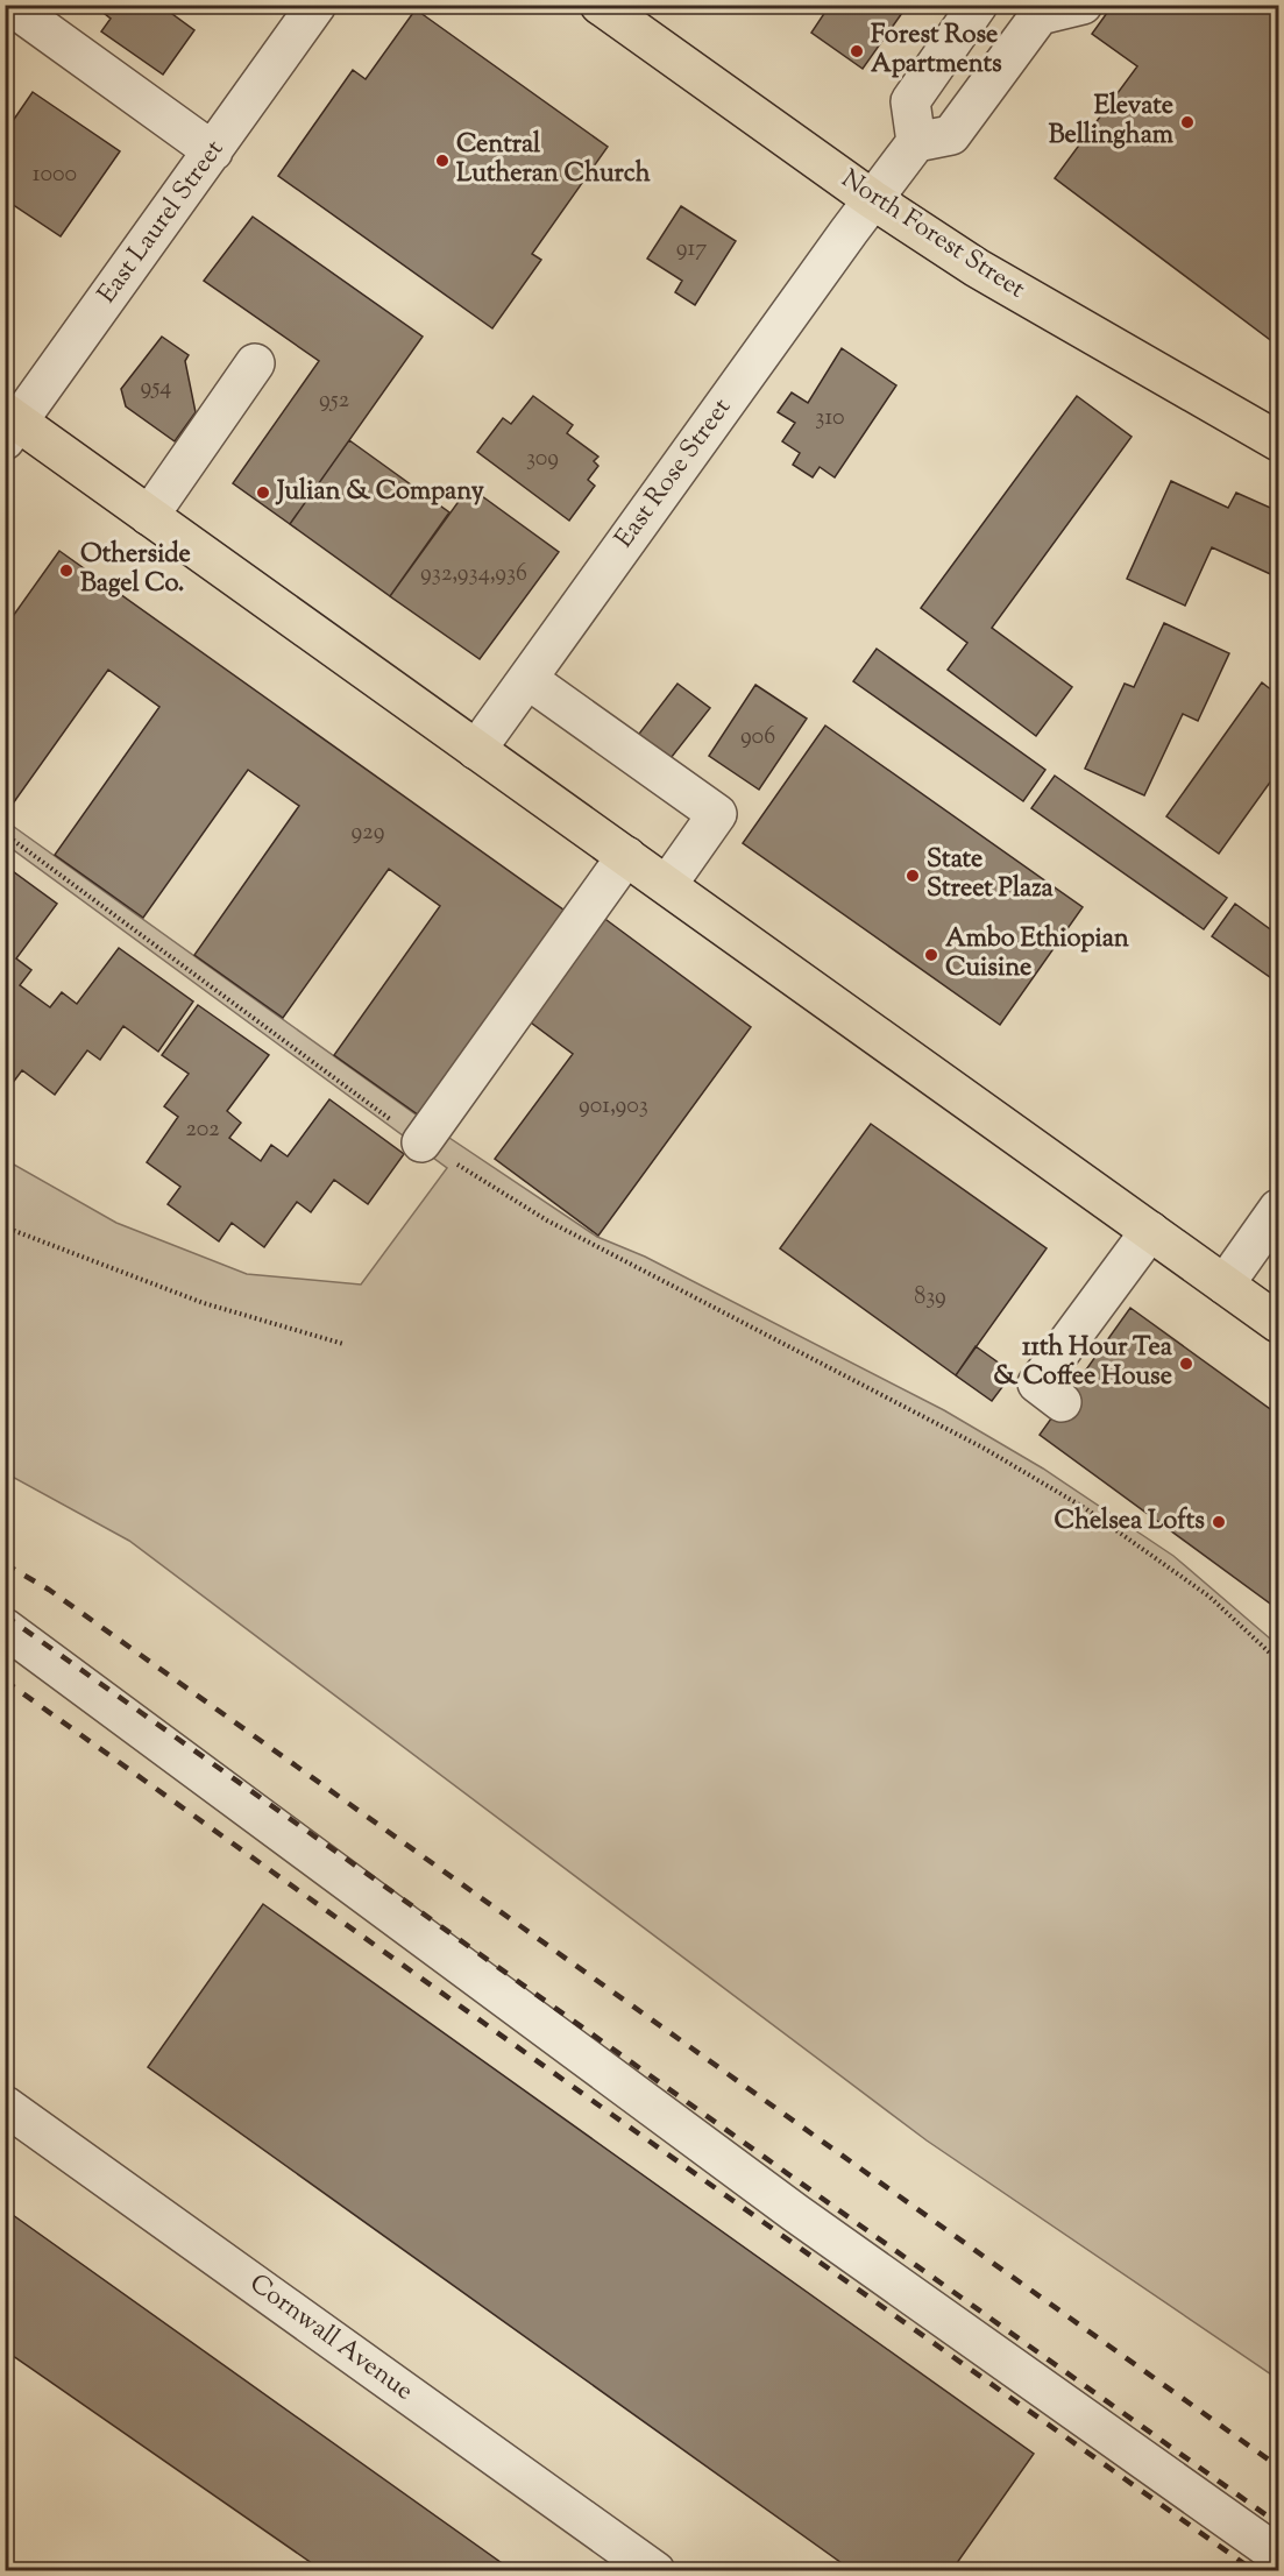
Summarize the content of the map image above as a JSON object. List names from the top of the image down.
{
  "streets": {
    "main road": ["North Forest Street"],
    "street": ["East Laurel Street", "East Rose Street", "Cornwall Avenue"]
  },
  "crossings": [
    ["North Forest Street", "East Rose Street"]
  ],
  "places": [
    "Forest Rose Apartments",
    "Elevate Bellingham",
    "Central Lutheran Church",
    "Julian & Company",
    "Otherside Bagel Co.",
    "State Street Plaza",
    "Ambo Ethiopian Cuisine",
    "11th Hour Tea & Coffee House",
    "Chelsea Lofts"
  ],
  "house_numbers": [
    "1000",
    "917",
    "954",
    "952",
    "310",
    "309",
    "932,934,936",
    "906",
    "929",
    "901,903",
    "202",
    "839"
  ]
}
